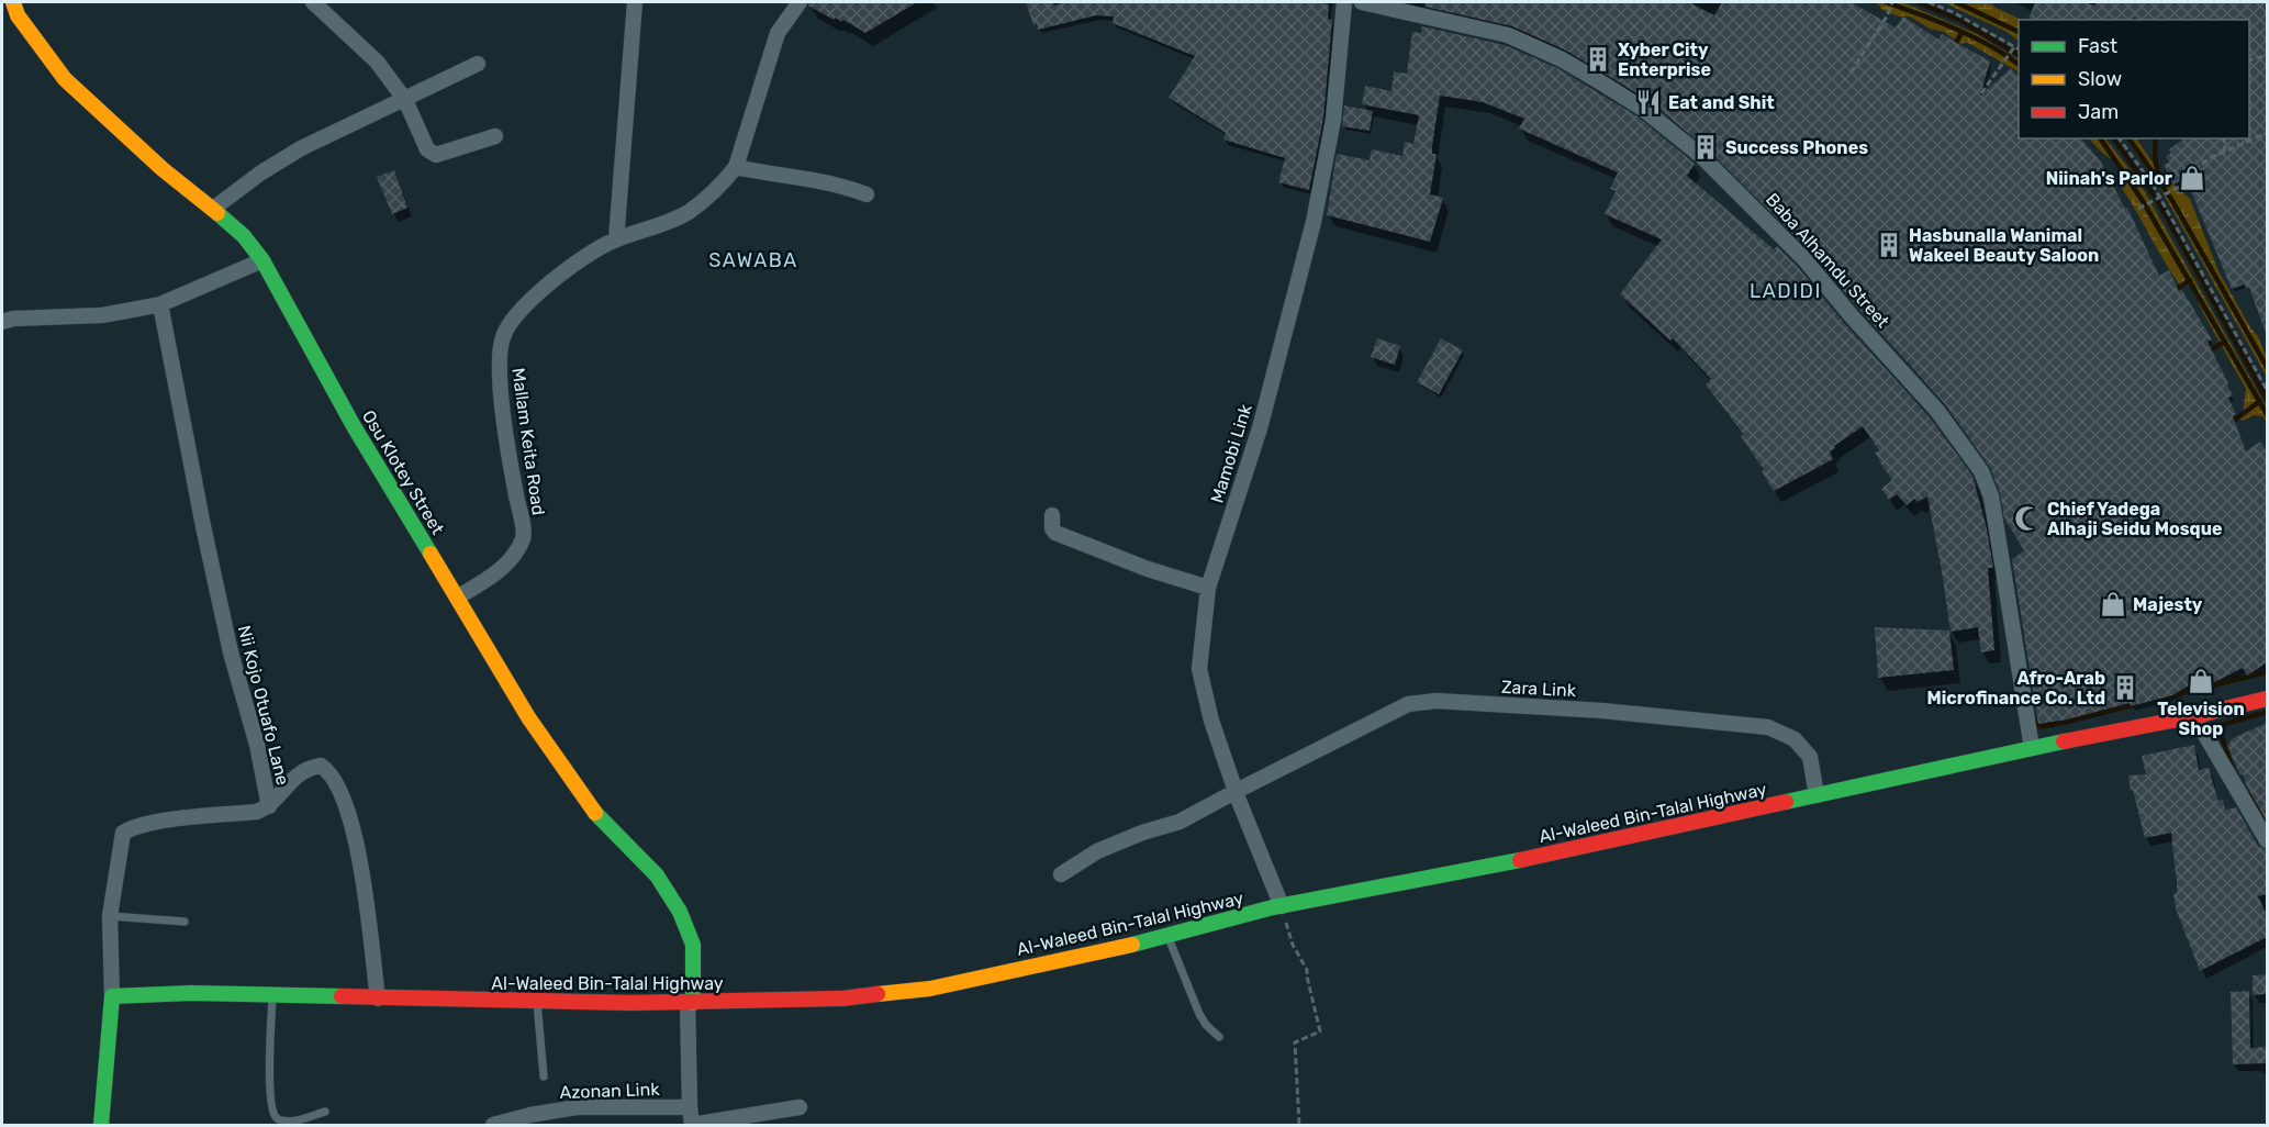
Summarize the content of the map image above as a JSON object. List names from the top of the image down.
{
  "streets": {
    "street": [
      "Baba Alhamdu Street",
      "Mallam Keita Road",
      "Mamobi Link",
      "Osu Klotey Street",
      "Zara Link",
      "Nii Kojo Otuafo Lane",
      "Al-Waleed Bin-Talal Highway",
      "Azonan Link"
    ]
  },
  "crossings": [
    ["Baba Alhamdu Street", "Al-Waleed Bin-Talal Highway"],
    ["Mallam Keita Road", "Osu Klotey Street"],
    ["Mamobi Link", "Zara Link"],
    ["Mamobi Link", "Al-Waleed Bin-Talal Highway"],
    ["Osu Klotey Street", "Al-Waleed Bin-Talal Highway"],
    ["Osu Klotey Street", "Azonan Link"],
    ["Zara Link", "Al-Waleed Bin-Talal Highway"],
    ["Nii Kojo Otuafo Lane", "Al-Waleed Bin-Talal Highway"]
  ],
  "districts": ["SAWABA", "LADIDI"],
  "places": {
    "building": [
      "Xyber City Enterprise",
      "Success Phones",
      "Hasbunalla Wanimal Wakeel Beauty Saloon",
      "Afro-Arab Microfinance Co. Ltd"
    ],
    "restaurant": ["Eat and Shit"],
    "shop": ["Niinah's Parlor", "Majesty", "Television Shop"],
    "mosque": ["Chief Yadega Alhaji Seidu Mosque"]
  },
  "legend": ["Fast", "Slow", "Jam"]
}
